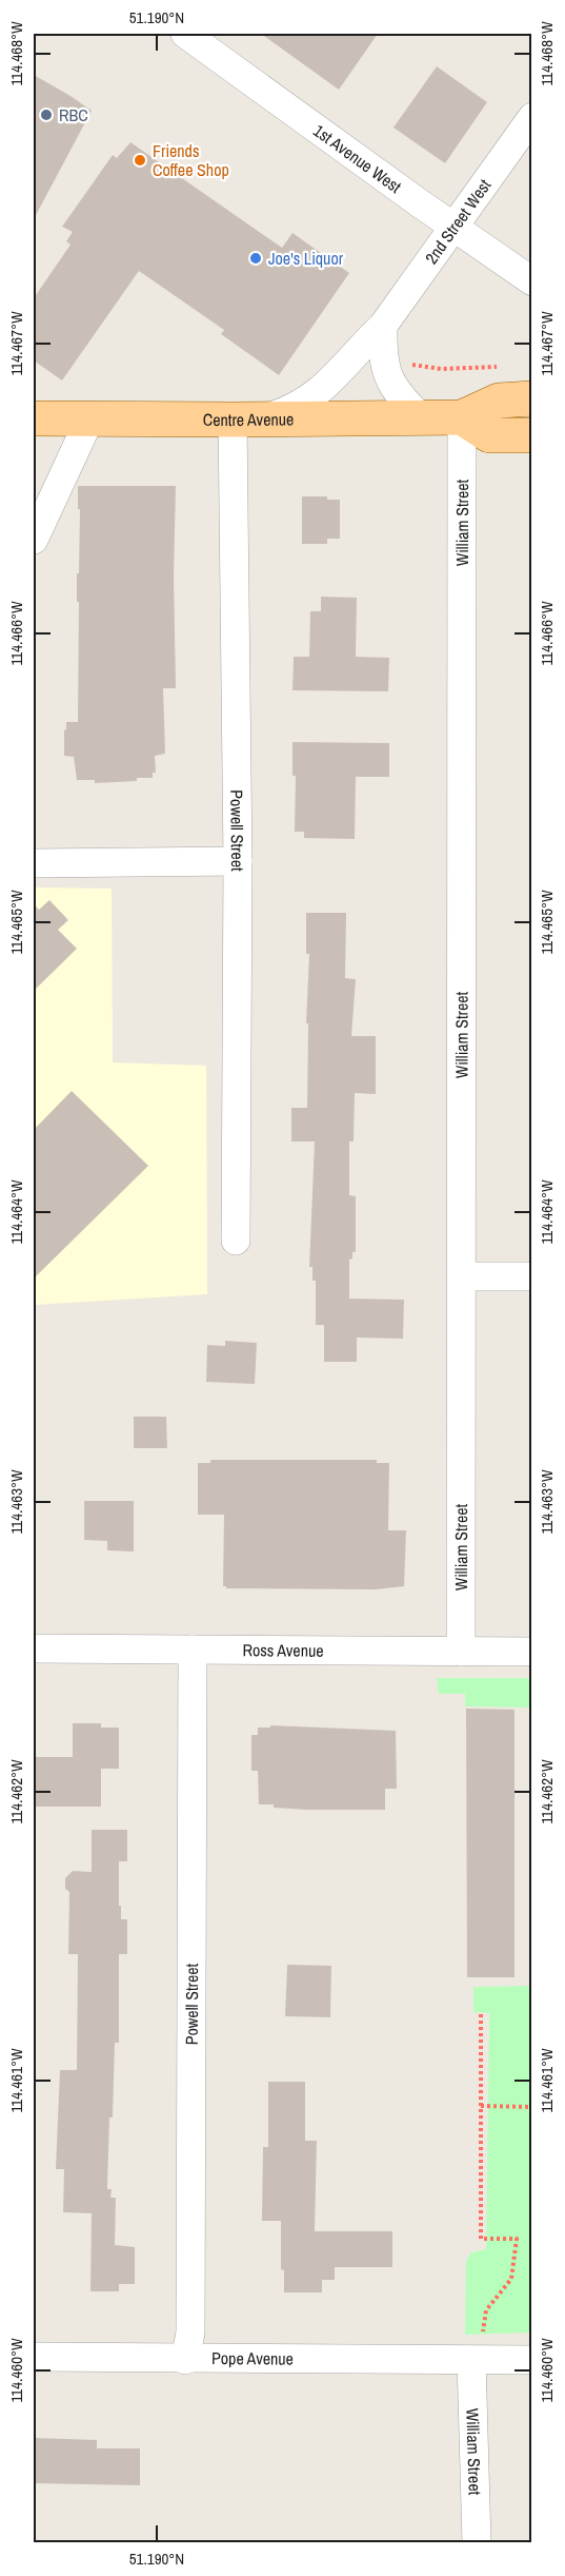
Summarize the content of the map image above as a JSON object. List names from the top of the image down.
{
  "streets": {
    "main road": ["Centre Avenue"],
    "street": [
      "1st Avenue West",
      "2nd Street West",
      "William Street",
      "Powell Street",
      "Ross Avenue",
      "Pope Avenue"
    ]
  },
  "crossings": [
    ["1st Avenue West", "2nd Street West"],
    ["2nd Street West", "Centre Avenue"],
    ["2nd Street West", "Powell Street"],
    ["Centre Avenue", "William Street"],
    ["Centre Avenue", "Powell Street"],
    ["William Street", "Ross Avenue"],
    ["William Street", "Pope Avenue"],
    ["Powell Street", "Ross Avenue"],
    ["Powell Street", "Pope Avenue"]
  ],
  "places": ["RBC", "Friends Coffee Shop", "Joe's Liquor"],
  "coordinates": [
    "51.190°N",
    "114.468°W",
    "114.467°W",
    "114.466°W",
    "114.465°W",
    "114.464°W",
    "114.463°W",
    "114.462°W",
    "114.461°W",
    "114.460°W"
  ]
}
